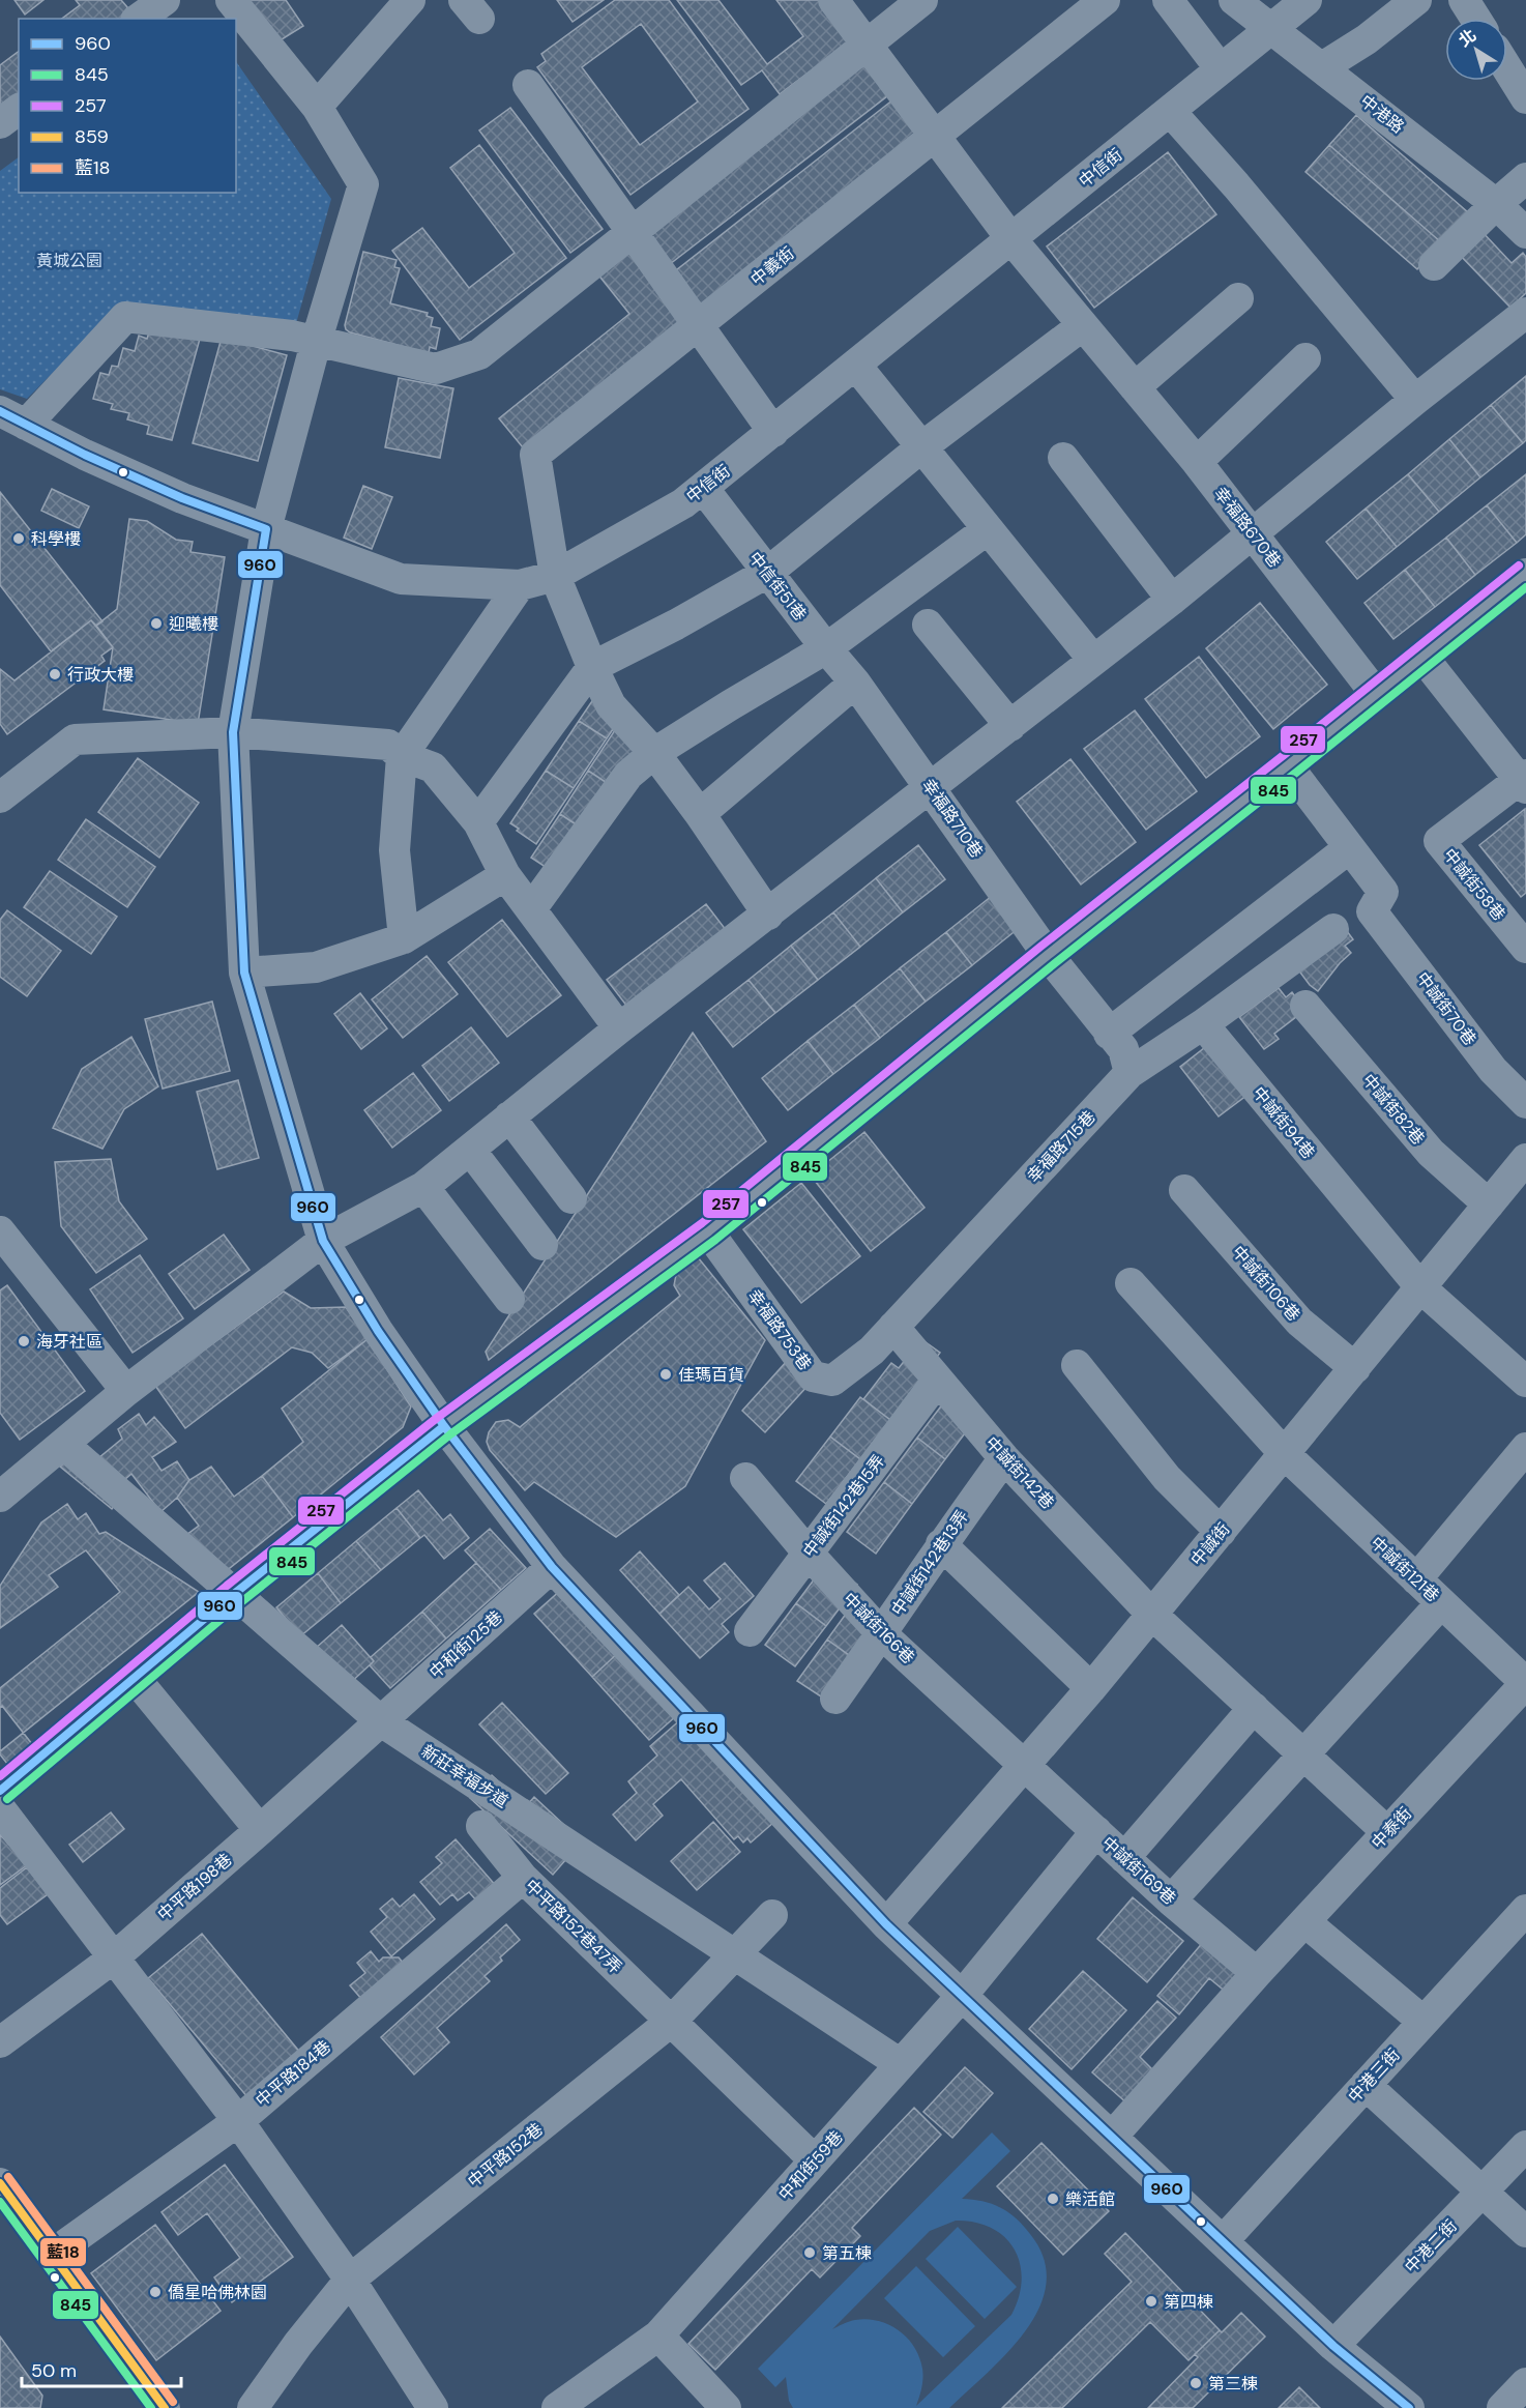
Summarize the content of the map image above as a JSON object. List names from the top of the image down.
{
  "streets": {
    "street": [
      "中港路",
      "中信街",
      "中義街",
      "幸福路670巷",
      "中信街51巷",
      "幸福路710巷",
      "中誠街58巷",
      "中誠街70巷",
      "中誠街82巷",
      "中誠街94巷",
      "幸福路715巷",
      "中誠街106巷",
      "幸福路753巷",
      "中誠街142巷",
      "中誠街142巷15弄",
      "中誠街",
      "中誠街142巷13弄",
      "中誠街121巷",
      "中誠街166巷",
      "中和街125巷",
      "新莊幸福步道",
      "中泰街",
      "中誠街169巷",
      "中平路198巷",
      "中平路152巷47弄",
      "中平路184巷",
      "中港三街",
      "中平路152巷",
      "中和街59巷",
      "中港二街"
    ]
  },
  "crossings": [
    ["中港路", "中信街"],
    ["中信街", "中義街"],
    ["中信街", "幸福路670巷"],
    ["中信街", "中信街51巷"],
    ["中義街", "幸福路670巷"],
    ["中信街51巷", "幸福路710巷"],
    ["中誠街82巷", "中誠街"],
    ["中誠街94巷", "中誠街"],
    ["幸福路715巷", "幸福路753巷"],
    ["幸福路715巷", "中誠街142巷"],
    ["中誠街106巷", "中誠街"],
    ["幸福路753巷", "中誠街142巷"],
    ["中誠街142巷", "中誠街142巷15弄"],
    ["中誠街142巷", "中誠街"],
    ["中誠街142巷", "中誠街142巷13弄"],
    ["中誠街142巷", "中泰街"],
    ["中誠街142巷15弄", "中誠街166巷"],
    ["中誠街", "中誠街121巷"],
    ["中誠街", "中誠街166巷"],
    ["中誠街", "中誠街169巷"],
    ["中誠街142巷13弄", "中誠街166巷"],
    ["中誠街121巷", "中泰街"],
    ["中誠街166巷", "中誠街169巷"],
    ["中和街125巷", "新莊幸福步道"],
    ["中和街125巷", "中平路198巷"],
    ["新莊幸福步道", "中平路198巷"],
    ["新莊幸福步道", "中平路152巷"],
    ["新莊幸福步道", "中和街59巷"],
    ["中泰街", "中誠街169巷"],
    ["中誠街169巷", "中和街59巷"],
    ["中平路152巷47弄", "中平路184巷"],
    ["中平路152巷47弄", "中平路152巷"],
    ["中平路152巷47弄", "中和街59巷"]
  ],
  "parks": ["黃城公園"],
  "places": [
    "科學樓",
    "迎曦樓",
    "行政大樓",
    "海牙社區",
    "佳瑪百貨",
    "樂活館",
    "第五棟",
    "僑星哈佛林園",
    "第四棟",
    "第三棟"
  ],
  "lines": [
    "transit line 960",
    "transit line 257",
    "transit line 845",
    "transit line 藍18",
    "transit line 859"
  ],
  "legend": [
    "960",
    "845",
    "257",
    "859",
    "藍18"
  ],
  "scale_bar": "50 m",
  "north": "top left"
}
